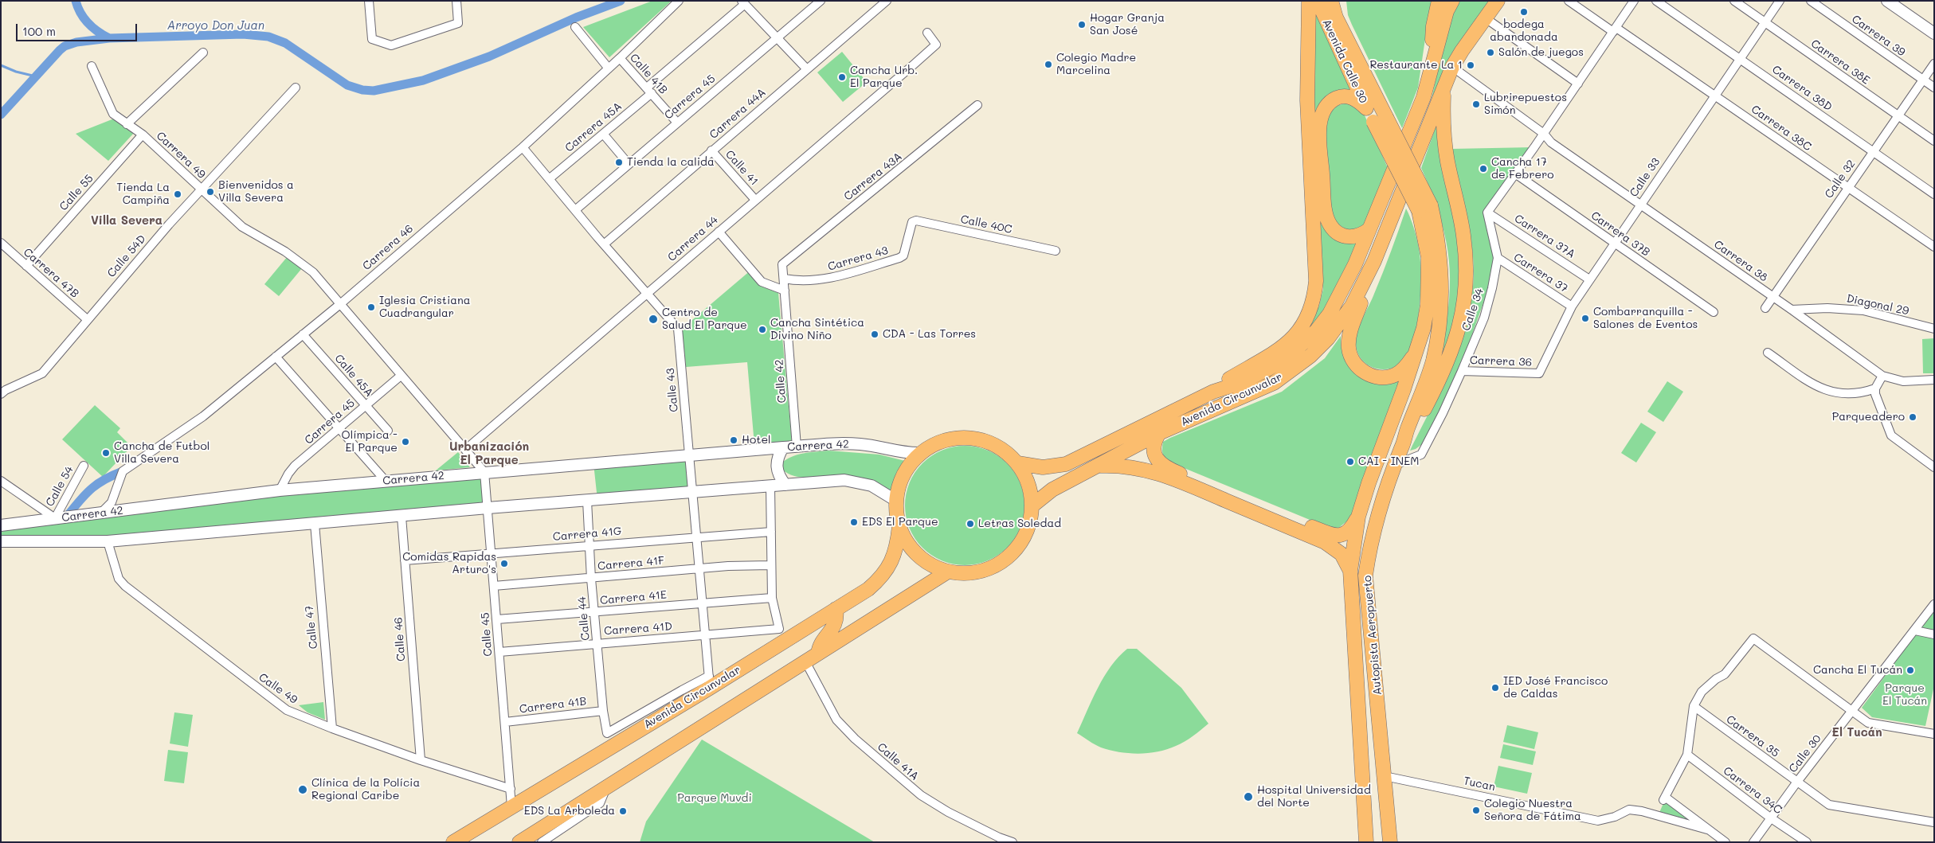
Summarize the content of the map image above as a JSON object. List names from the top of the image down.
{
  "streets": {
    "highway": ["Avenida Calle 30", "Avenida Circunvalar", "Autopista Aeropuerto"],
    "street": [
      "Carrera 39",
      "Carrera 38E",
      "Calle 41B",
      "Carrera 38D",
      "Carrera 45",
      "Carrera 44A",
      "Carrera 45A",
      "Carrera 38C",
      "Carrera 49",
      "Calle 41",
      "Carrera 43A",
      "Calle 33",
      "Calle 32",
      "Calle 55",
      "Calle 40C",
      "Carrera 37B",
      "Carrera 37A",
      "Carrera 44",
      "Carrera 46",
      "Calle 54D",
      "Carrera 43",
      "Carrera 38",
      "Carrera 47B",
      "Carrera 37",
      "Diagonal 29",
      "Calle 34",
      "Carrera 36",
      "Calle 45A",
      "Calle 42",
      "Calle 43",
      "Carrera 42",
      "Calle 54",
      "Carrera 41G",
      "Carrera 41F",
      "Carrera 41E",
      "Calle 44",
      "Calle 47",
      "Carrera 41D",
      "Calle 45",
      "Calle 46",
      "Calle 49",
      "Carrera 41B",
      "Carrera 35",
      "Calle 30",
      "Calle 41A",
      "Tucan",
      "Carrera 34C"
    ]
  },
  "crossings": [
    ["Carrera 39", "Calle 32"],
    ["Avenida Calle 30", "Autopista Aeropuerto"],
    ["Carrera 38E", "Calle 33"],
    ["Carrera 38E", "Calle 32"],
    ["Calle 41B", "Carrera 45"],
    ["Calle 41B", "Carrera 45A"],
    ["Calle 41B", "Carrera 46"],
    ["Carrera 38D", "Calle 33"],
    ["Carrera 38D", "Calle 32"],
    ["Carrera 45", "Calle 45A"],
    ["Carrera 45", "Calle 43"],
    ["Carrera 45", "Carrera 42"],
    ["Carrera 44A", "Calle 41"],
    ["Carrera 44A", "Calle 43"],
    ["Carrera 45A", "Calle 43"],
    ["Carrera 38C", "Calle 33"],
    ["Carrera 38C", "Calle 32"],
    ["Carrera 49", "Calle 55"],
    ["Carrera 49", "Carrera 46"],
    ["Carrera 49", "Calle 54D"],
    ["Calle 41", "Carrera 44"],
    ["Carrera 43A", "Calle 42"],
    ["Calle 33", "Carrera 37B"],
    ["Calle 33", "Carrera 37A"],
    ["Calle 33", "Carrera 38"],
    ["Calle 33", "Carrera 37"],
    ["Calle 33", "Carrera 36"],
    ["Calle 32", "Carrera 38"],
    ["Calle 55", "Carrera 47B"],
    ["Calle 40C", "Carrera 43"],
    ["Carrera 37A", "Calle 34"],
    ["Carrera 44", "Calle 43"],
    ["Carrera 46", "Calle 45A"],
    ["Carrera 46", "Calle 43"],
    ["Carrera 46", "Carrera 42"],
    ["Calle 54D", "Carrera 47B"],
    ["Carrera 43", "Calle 42"],
    ["Carrera 38", "Diagonal 29"],
    ["Carrera 38", "Avenida Circunvalar"],
    ["Carrera 37", "Calle 34"],
    ["Calle 34", "Carrera 36"],
    ["Calle 34", "Autopista Aeropuerto"],
    ["Calle 42", "Carrera 42"],
    ["Calle 43", "Avenida Circunvalar"],
    ["Calle 43", "Carrera 42"],
    ["Calle 43", "Carrera 41G"],
    ["Calle 43", "Carrera 41F"],
    ["Calle 43", "Carrera 41E"],
    ["Calle 43", "Calle 44"],
    ["Calle 43", "Carrera 41D"],
    ["Avenida Circunvalar", "Carrera 42"],
    ["Avenida Circunvalar", "Calle 44"],
    ["Avenida Circunvalar", "Carrera 41D"],
    ["Avenida Circunvalar", "Calle 45"],
    ["Avenida Circunvalar", "Calle 49"],
    ["Carrera 42", "Calle 54"],
    ["Carrera 42", "Calle 45"],
    ["Carrera 41G", "Calle 44"],
    ["Carrera 41G", "Calle 45"],
    ["Carrera 41G", "Calle 46"],
    ["Carrera 41F", "Calle 44"],
    ["Carrera 41F", "Calle 45"],
    ["Carrera 41E", "Calle 44"],
    ["Carrera 41E", "Calle 45"],
    ["Calle 44", "Carrera 41D"],
    ["Calle 44", "Carrera 41B"],
    ["Calle 47", "Calle 49"],
    ["Carrera 41D", "Calle 45"],
    ["Calle 45", "Calle 49"],
    ["Calle 45", "Carrera 41B"],
    ["Autopista Aeropuerto", "Tucan"],
    ["Calle 46", "Calle 49"],
    ["Carrera 35", "Calle 30"],
    ["Calle 30", "Carrera 34C"]
  ],
  "districts": ["Villa Severa", "Urbanización El Parque", "El Tucán"],
  "water": ["Arroyo Don Juan"],
  "parks": ["Parque El Tucán", "Parque Muvdi"],
  "places": [
    "bodega abandonada",
    "Hogar Granja San José",
    "Salón de juegos",
    "Colegio Madre Marcelina",
    "Restaurante La 1",
    "Cancha Urb. El Parque",
    "Lubrirepuestos Simón",
    "Tienda la calida",
    "Cancha 17 de Febrero",
    "Bienvenidos a Villa Severa",
    "Tienda La Campiña",
    "Iglesia Cristiana Cuadrangular",
    "Combarranquilla - Salones de Eventos",
    "Centro de Salud El Parque",
    "Cancha Sintética Divino Niño",
    "CDA - Las Torres",
    "Parqueadero",
    "Hotel",
    "Olímpica - El Parque",
    "Cancha de Futbol Villa Severa",
    "CAI - INEM",
    "EDS El Parque",
    "Letras Soledad",
    "Comidas Rapidas Arturo's",
    "Cancha El Tucán",
    "IED José Francisco de Caldas",
    "Clínica de la Polícia Regional Caribe",
    "Hospital Universidad del Norte",
    "Colegio Nuestra Señora de Fátima",
    "EDS La Arboleda"
  ],
  "scale_bar": "100 m"
}
